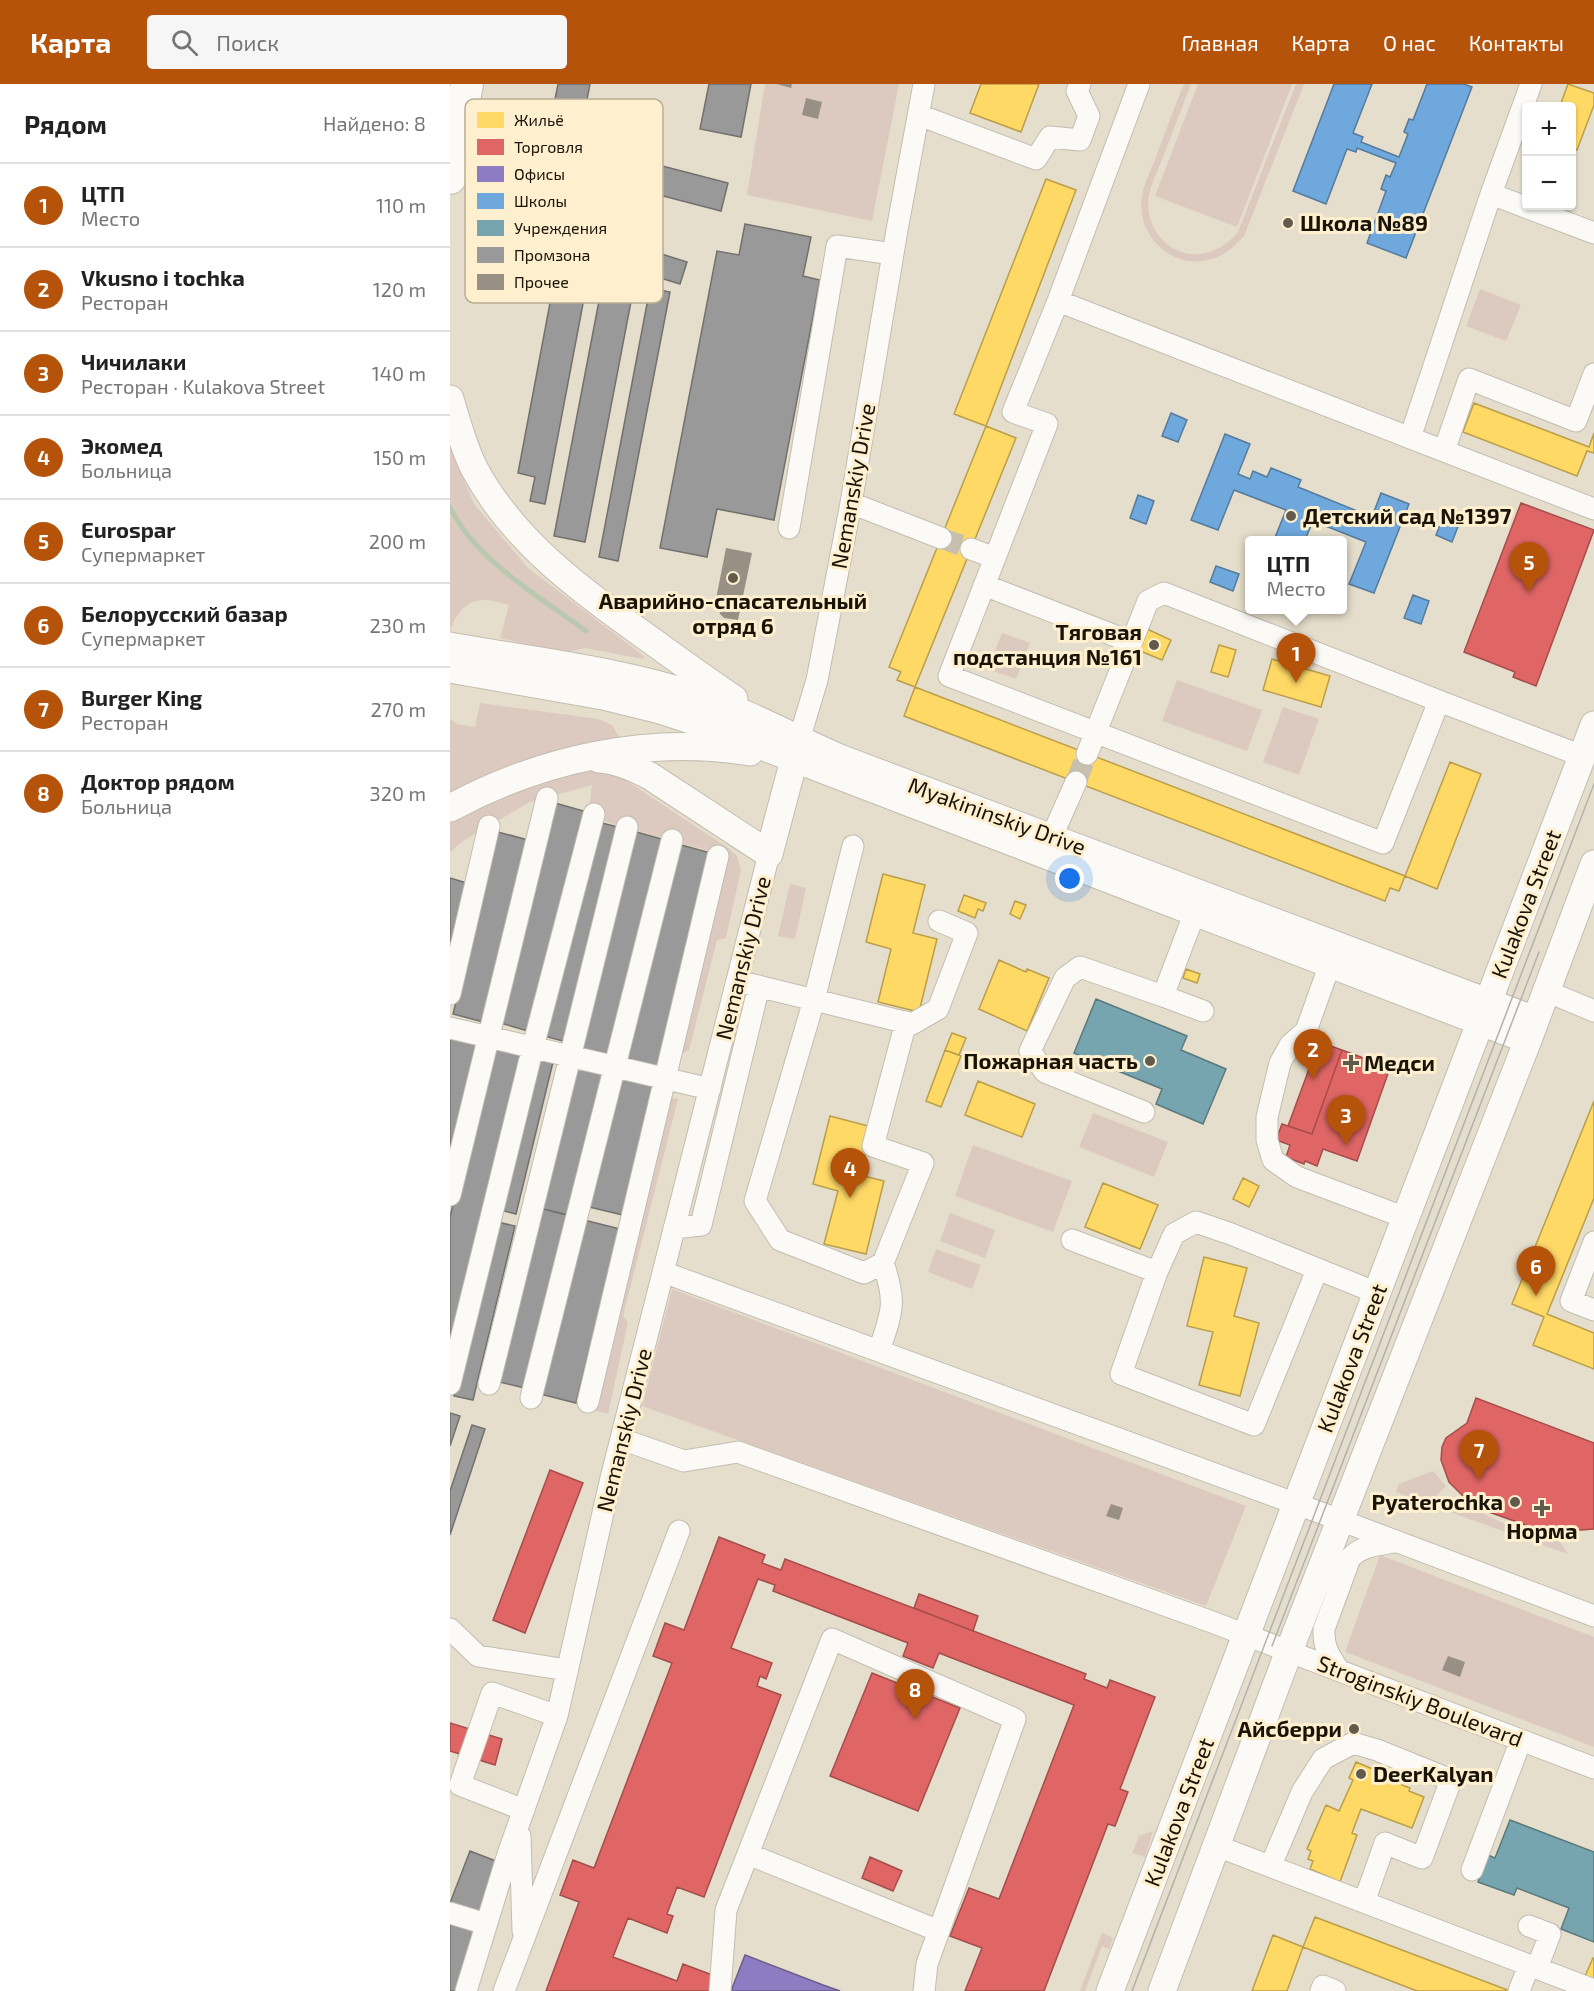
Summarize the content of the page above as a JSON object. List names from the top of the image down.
{
  "streets": {
    "main road": ["Nemanskiy Drive", "Myakininskiy Drive", "Kulakova Street"],
    "street": ["Stroginskiy Boulevard"]
  },
  "crossings": [
    ["Nemanskiy Drive", "Myakininskiy Drive"],
    ["Nemanskiy Drive", "Stroginskiy Boulevard"],
    ["Myakininskiy Drive", "Kulakova Street"],
    ["Kulakova Street", "Stroginskiy Boulevard"]
  ],
  "places": {
    "other": [
      "Школа №89",
      "Детский сад №1397",
      "Аварийно-спасательный отряд 6",
      "Тяговая подстанция №161",
      "Пожарная часть",
      "Pyaterochka",
      "Айсберри",
      "DeerKalyan"
    ],
    "health": ["Медси", "Норма"]
  },
  "legend": [
    "Жильё",
    "Торговля",
    "Офисы",
    "Школы",
    "Учреждения",
    "Промзона",
    "Прочее"
  ],
  "page": {
    "header": "Карта",
    "search": "Поиск",
    "nav": [
      "Главная",
      "Карта",
      "О нас",
      "Контакты"
    ],
    "heading": ["Рядом", "Найдено: 8"],
    "map_buttons": ["+", "−"],
    "list": [
      {
        "mark": "1",
        "name": "ЦТП",
        "note": "Место",
        "value": "110 m"
      },
      {
        "mark": "2",
        "name": "Vkusno i tochka",
        "note": "Ресторан",
        "value": "120 m"
      },
      {
        "mark": "3",
        "name": "Чичилаки",
        "note": "Ресторан · Kulakova Street",
        "value": "140 m"
      },
      {
        "mark": "4",
        "name": "Экомед",
        "note": "Больница",
        "value": "150 m"
      },
      {
        "mark": "5",
        "name": "Eurospar",
        "note": "Супермаркет",
        "value": "200 m"
      },
      {
        "mark": "6",
        "name": "Белорусский базар",
        "note": "Супермаркет",
        "value": "230 m"
      },
      {
        "mark": "7",
        "name": "Burger King",
        "note": "Ресторан",
        "value": "270 m"
      },
      {
        "mark": "8",
        "name": "Доктор рядом",
        "note": "Больница",
        "value": "320 m"
      }
    ],
    "popup": ["ЦТП", "Место"],
    "pins": [
      "5",
      "1",
      "2",
      "3",
      "4",
      "6",
      "7",
      "8"
    ]
  }
}
